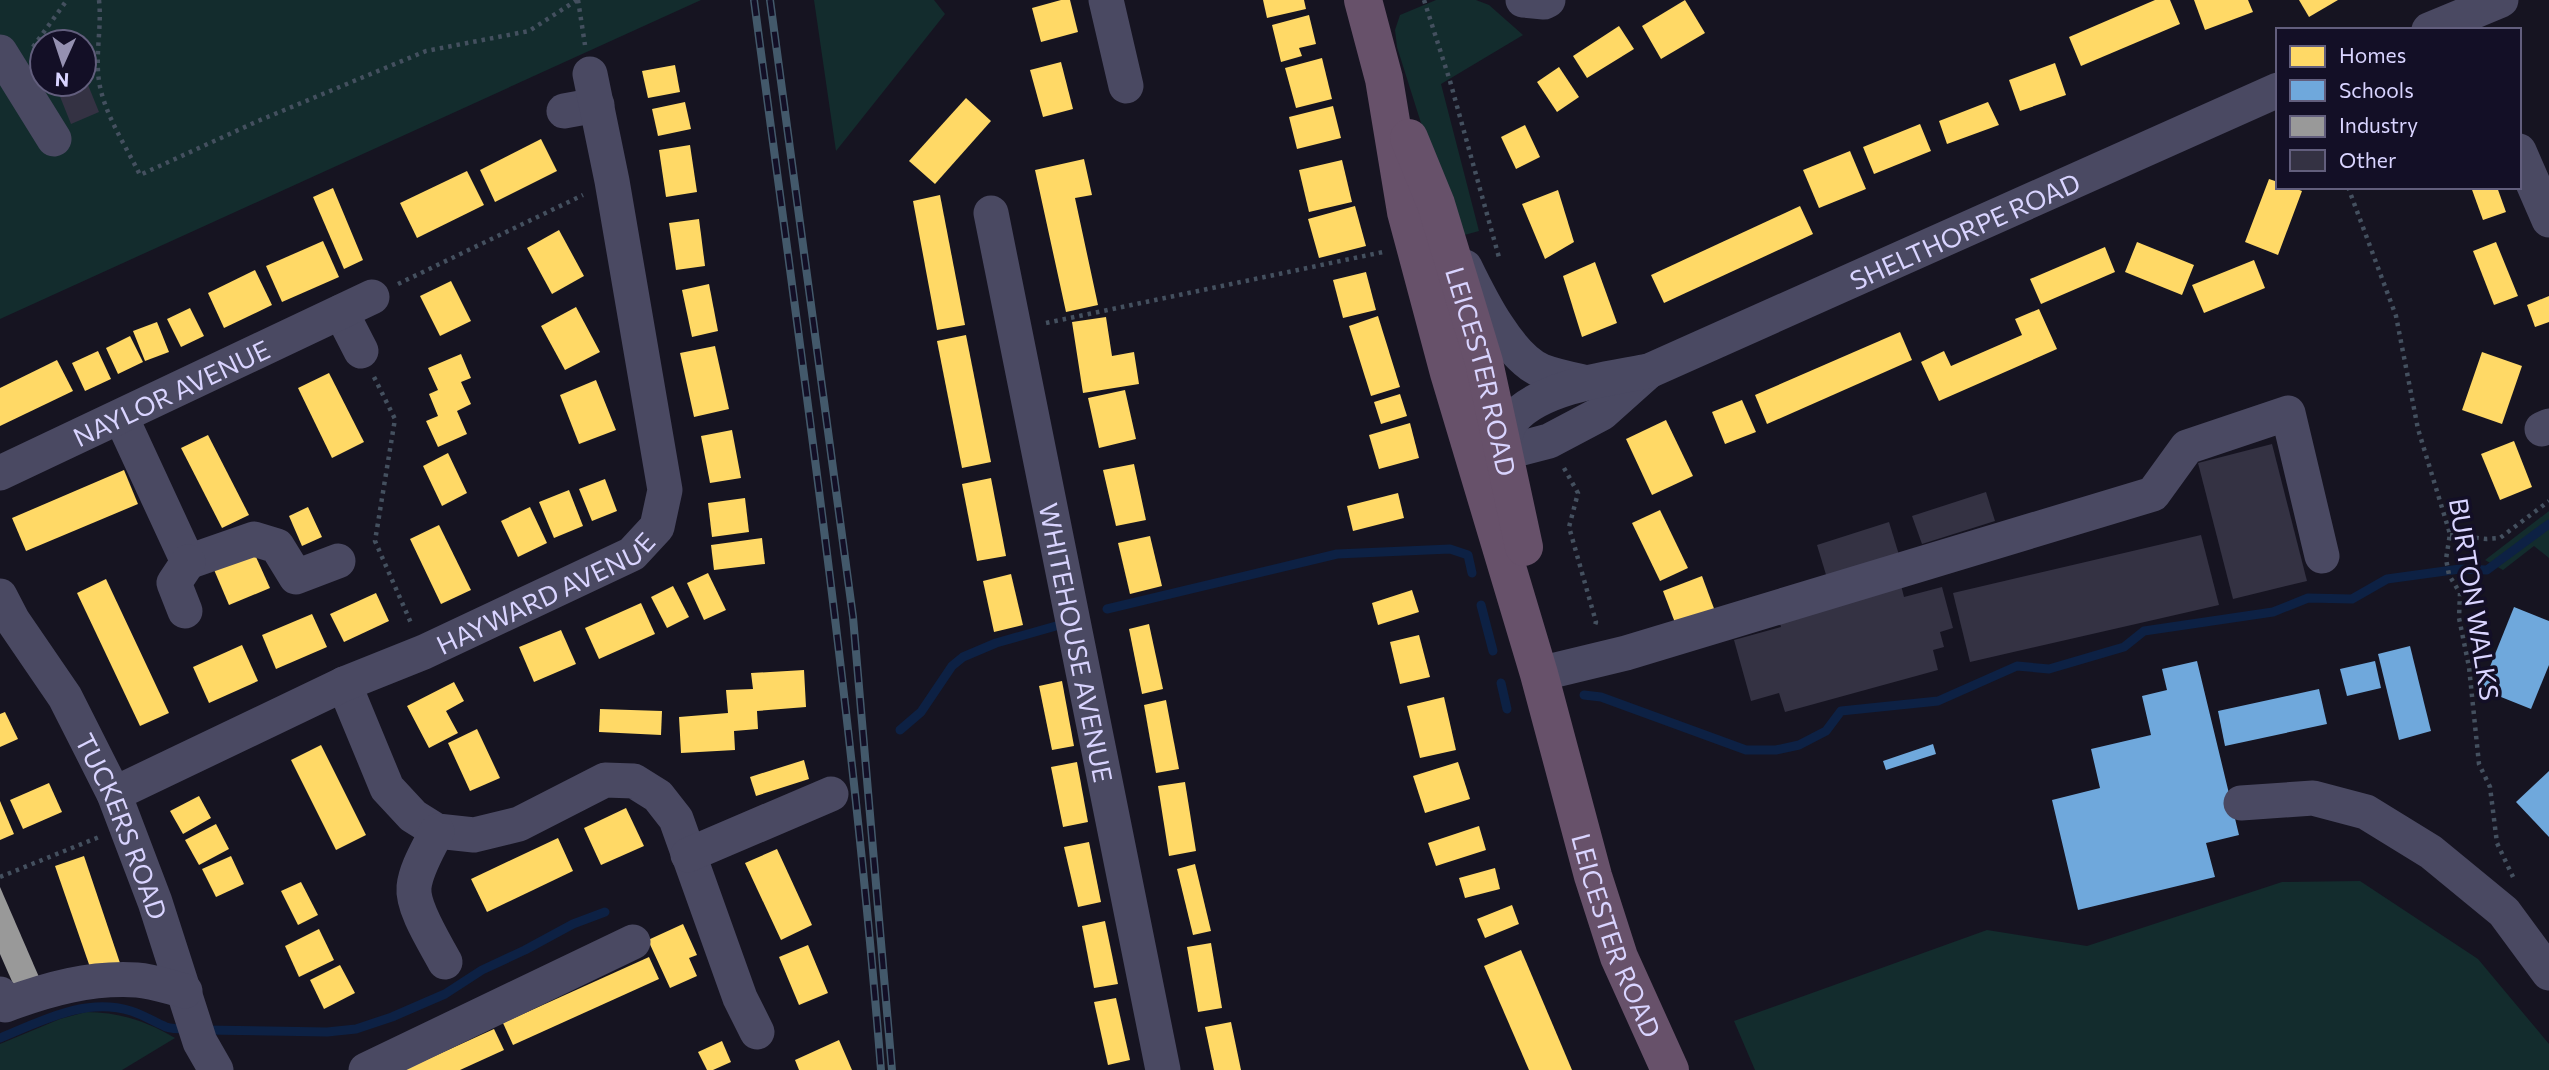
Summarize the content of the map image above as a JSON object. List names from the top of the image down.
{
  "streets": {
    "highway": ["LEICESTER ROAD"],
    "street": [
      "SHELTHORPE ROAD",
      "NAYLOR AVENUE",
      "HAYWARD AVENUE",
      "WHITEHOUSE AVENUE",
      "TUCKERS ROAD"
    ],
    "path": ["BURTON WALKS"]
  },
  "crossings": [
    ["SHELTHORPE ROAD", "LEICESTER ROAD"],
    ["HAYWARD AVENUE", "TUCKERS ROAD"]
  ],
  "legend": [
    "Homes",
    "Schools",
    "Industry",
    "Other"
  ],
  "north": "bottom"
}
